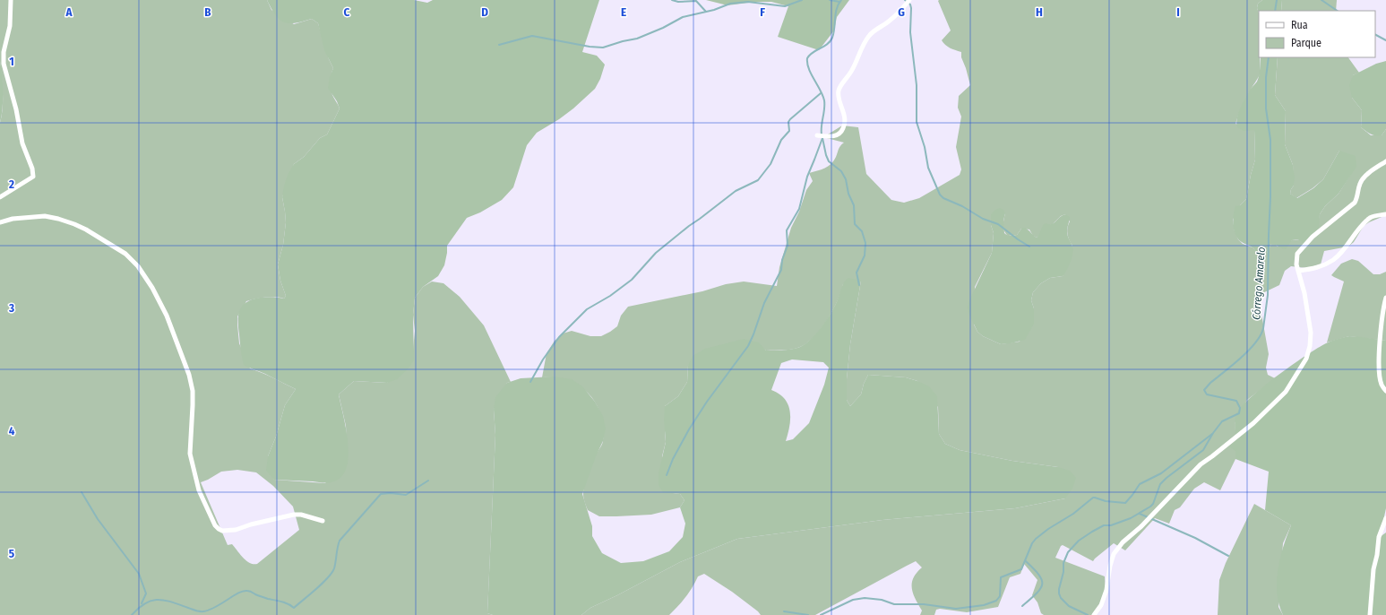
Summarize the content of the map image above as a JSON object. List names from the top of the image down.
{
  "water": ["Córrego Amarelo"],
  "legend": ["Rua", "Parque"],
  "grid": {
    "columns": [
      "A",
      "B",
      "C",
      "D",
      "E",
      "F",
      "G",
      "H",
      "I"
    ],
    "rows": [
      "1",
      "2",
      "3",
      "4",
      "5"
    ]
  }
}
